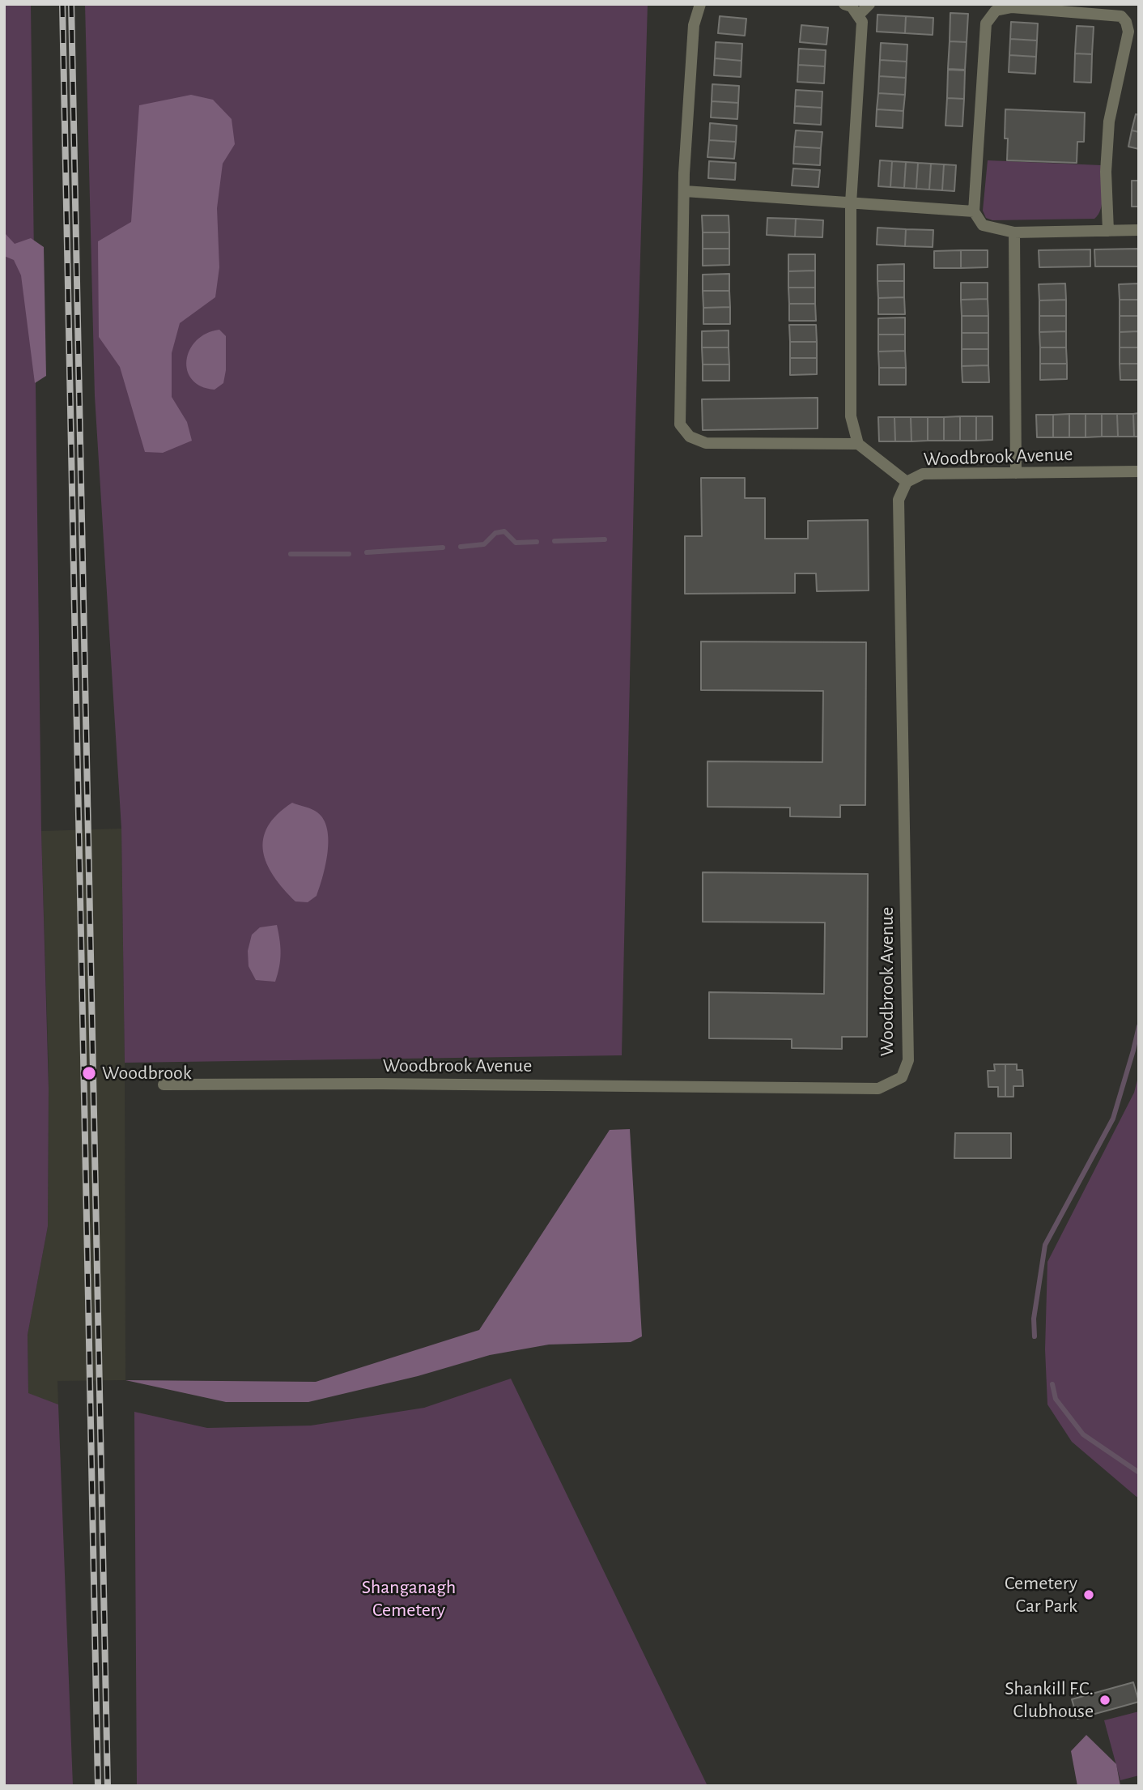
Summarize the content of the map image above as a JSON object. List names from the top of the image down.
{
  "streets": {
    "street": ["Woodbrook Avenue"]
  },
  "parks": ["Shanganagh Cemetery"],
  "places": ["Woodbrook", "Cemetery Car Park", "Shankill F.C. Clubhouse"]
}
